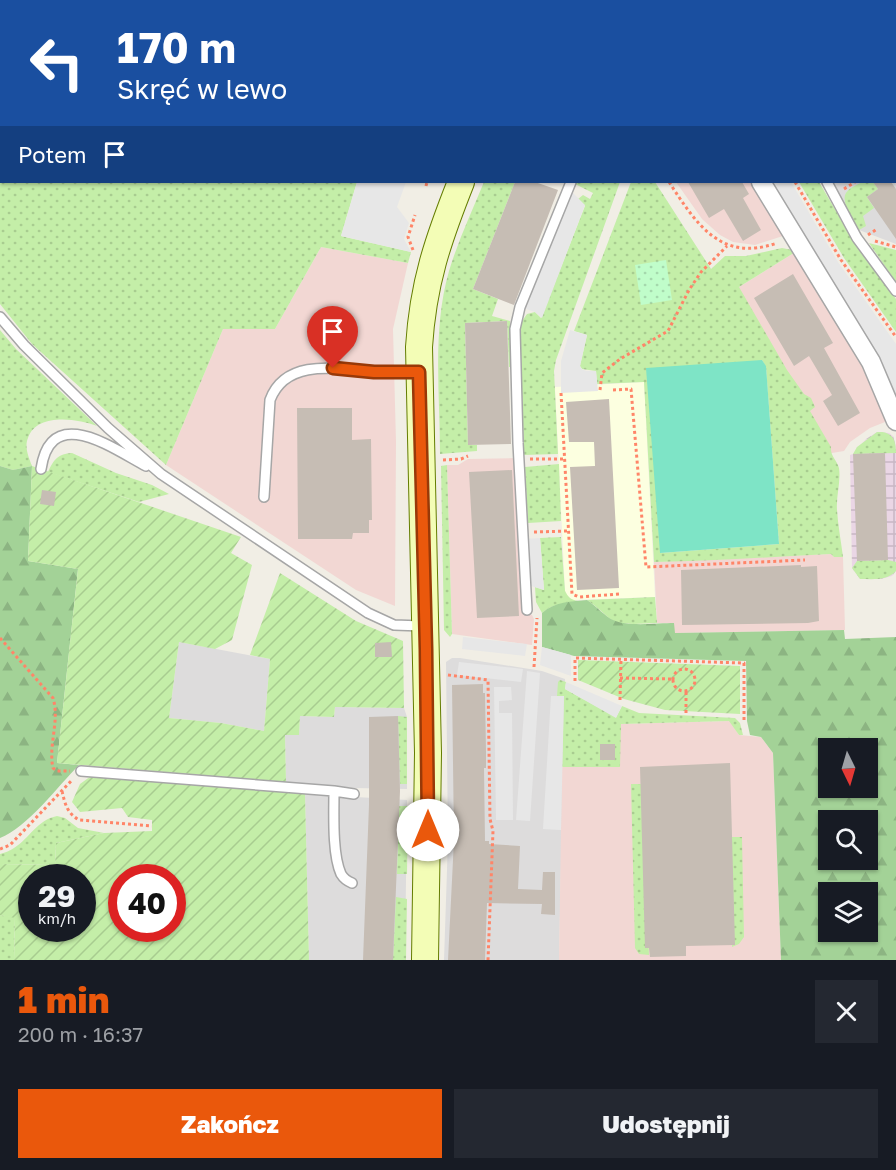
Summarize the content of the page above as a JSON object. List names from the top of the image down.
{
  "north": "bottom",
  "page": {
    "turn": ["170 m", "Skręć w lewo"],
    "then": "Potem",
    "speed": "29 km/h",
    "limit": "40",
    "heading": ["1 min", "200 m · 16:37"],
    "buttons": ["Zakończ", "Udostępnij"]
  }
}
